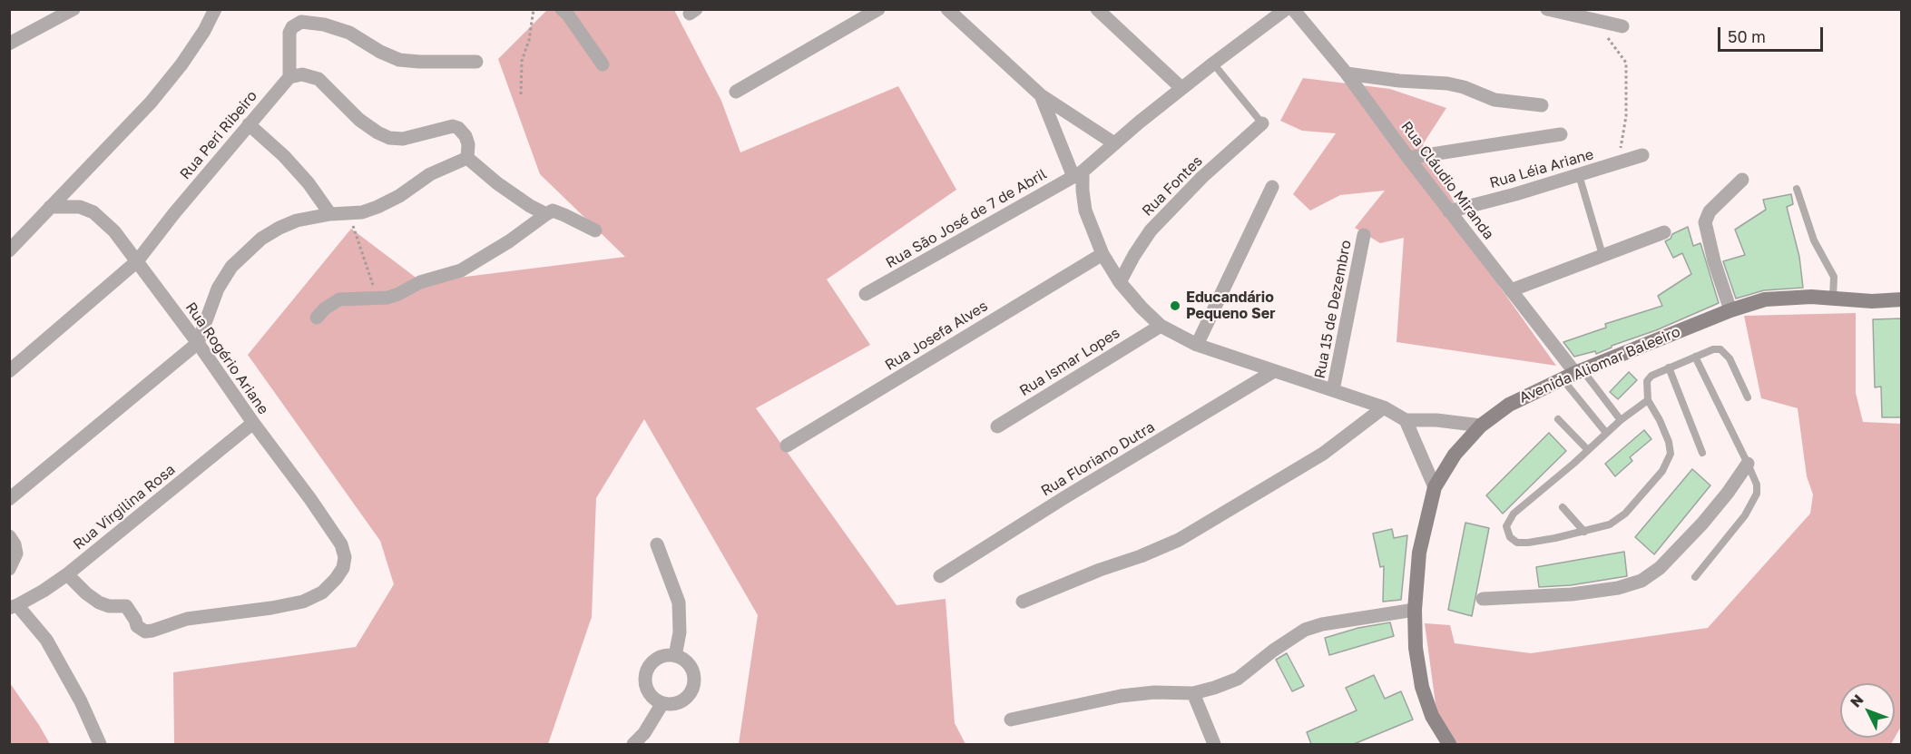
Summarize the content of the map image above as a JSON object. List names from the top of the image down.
{
  "streets": {
    "main road": ["Avenida Aliomar Baleeiro"],
    "street": [
      "Rua Peri Ribeiro",
      "Rua Léia Ariane",
      "Rua Cláudio Miranda",
      "Rua Fontes",
      "Rua São José de 7 de Abril",
      "Rua 15 de Dezembro",
      "Rua Josefa Alves",
      "Rua Rogério Ariane",
      "Rua Ismar Lopes",
      "Rua Floriano Dutra",
      "Rua Virgilina Rosa"
    ]
  },
  "crossings": [
    ["Rua Peri Ribeiro", "Rua Rogério Ariane"],
    ["Rua Léia Ariane", "Rua Cláudio Miranda"],
    ["Rua Cláudio Miranda", "Avenida Aliomar Baleeiro"],
    ["Rua Rogério Ariane", "Rua Virgilina Rosa"]
  ],
  "places": ["Educandário Pequeno Ser"],
  "scale_bar": "50 m",
  "north": "top left"
}
